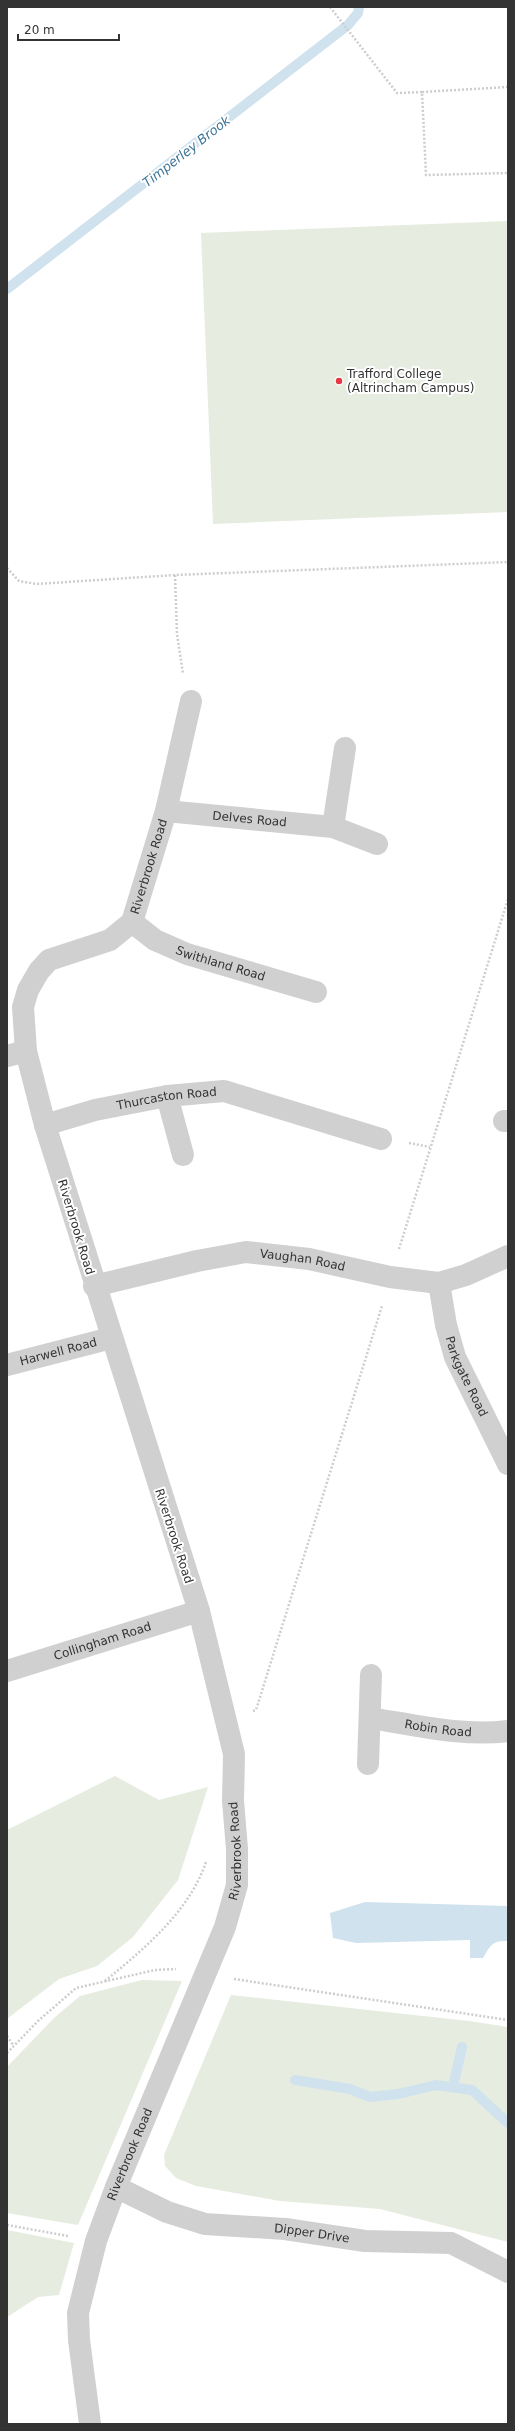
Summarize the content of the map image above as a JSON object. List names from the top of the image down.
{
  "streets": {
    "street": [
      "Delves Road",
      "Riverbrook Road",
      "Swithland Road",
      "Thurcaston Road",
      "Vaughan Road",
      "Harwell Road",
      "Parkgate Road",
      "Collingham Road",
      "Robin Road",
      "Dipper Drive"
    ]
  },
  "crossings": [
    ["Delves Road", "Riverbrook Road"],
    ["Riverbrook Road", "Swithland Road"],
    ["Riverbrook Road", "Thurcaston Road"],
    ["Riverbrook Road", "Vaughan Road"],
    ["Riverbrook Road", "Harwell Road"],
    ["Riverbrook Road", "Collingham Road"],
    ["Riverbrook Road", "Dipper Drive"],
    ["Vaughan Road", "Parkgate Road"]
  ],
  "water": ["Timperley Brook"],
  "places": ["Trafford College (Altrincham Campus)"],
  "scale_bar": "20 m"
}
